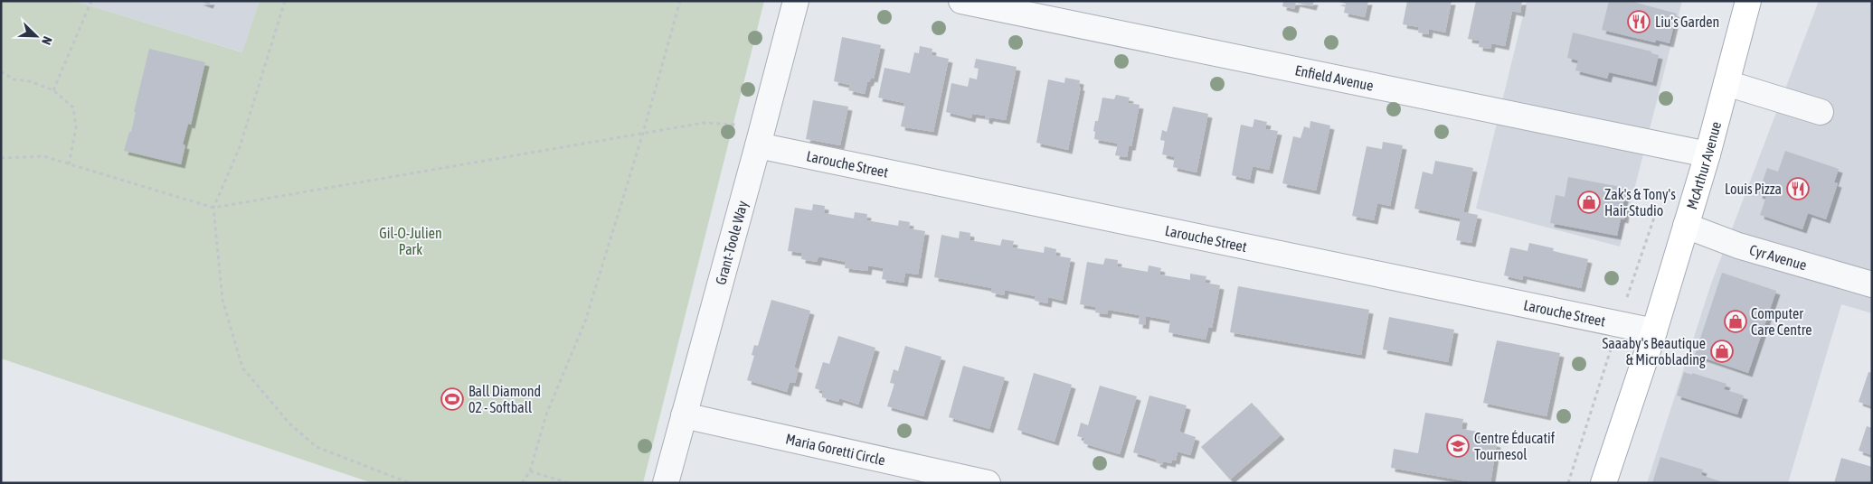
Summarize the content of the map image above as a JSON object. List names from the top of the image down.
{
  "streets": {
    "main road": ["McArthur Avenue"],
    "street": [
      "Enfield Avenue",
      "Larouche Street",
      "Grant-Toole Way",
      "Cyr Avenue",
      "Maria Goretti Circle"
    ]
  },
  "crossings": [
    ["Enfield Avenue", "McArthur Avenue"],
    ["Larouche Street", "McArthur Avenue"],
    ["Larouche Street", "Grant-Toole Way"],
    ["McArthur Avenue", "Cyr Avenue"],
    ["Grant-Toole Way", "Maria Goretti Circle"]
  ],
  "parks": ["Gil-O-Julien Park"],
  "places": {
    "restaurant": ["Liu's Garden", "Louis Pizza"],
    "shop": ["Zak's & Tony's Hair Studio", "Computer Care Centre", "Saaaby's Beautique & Microblading"],
    "sports": ["Ball Diamond 02 - Softball"],
    "school or university": ["Centre Éducatif Tournesol"]
  },
  "north": "bottom right"
}
